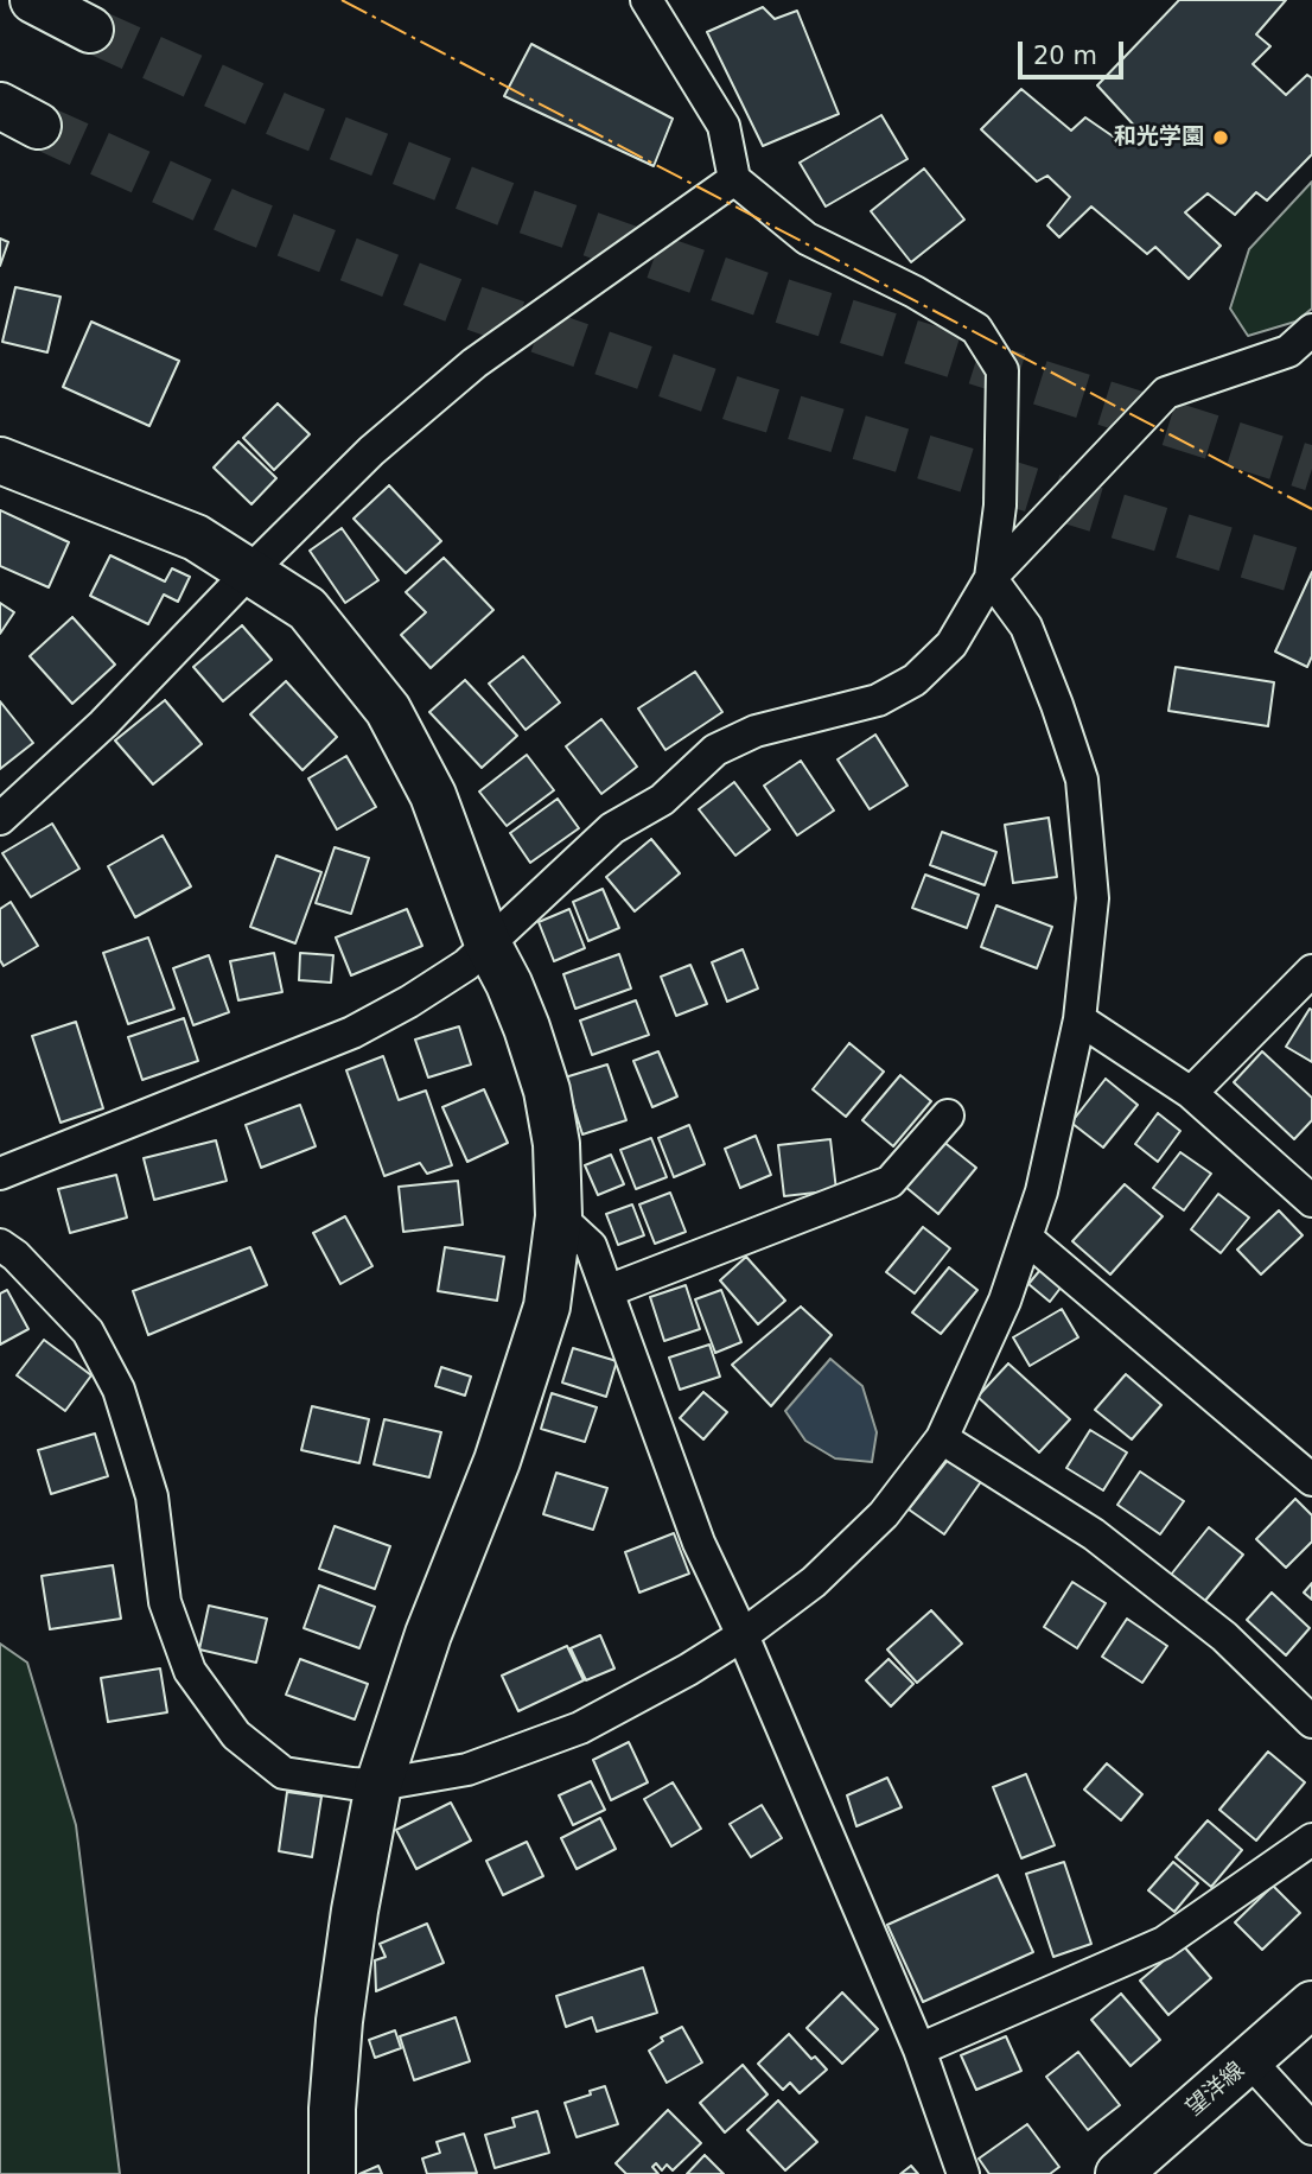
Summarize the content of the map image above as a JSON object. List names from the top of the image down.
{
  "streets": {
    "main road": ["望洋線"]
  },
  "places": ["和光学園"],
  "scale_bar": "20 m"
}
